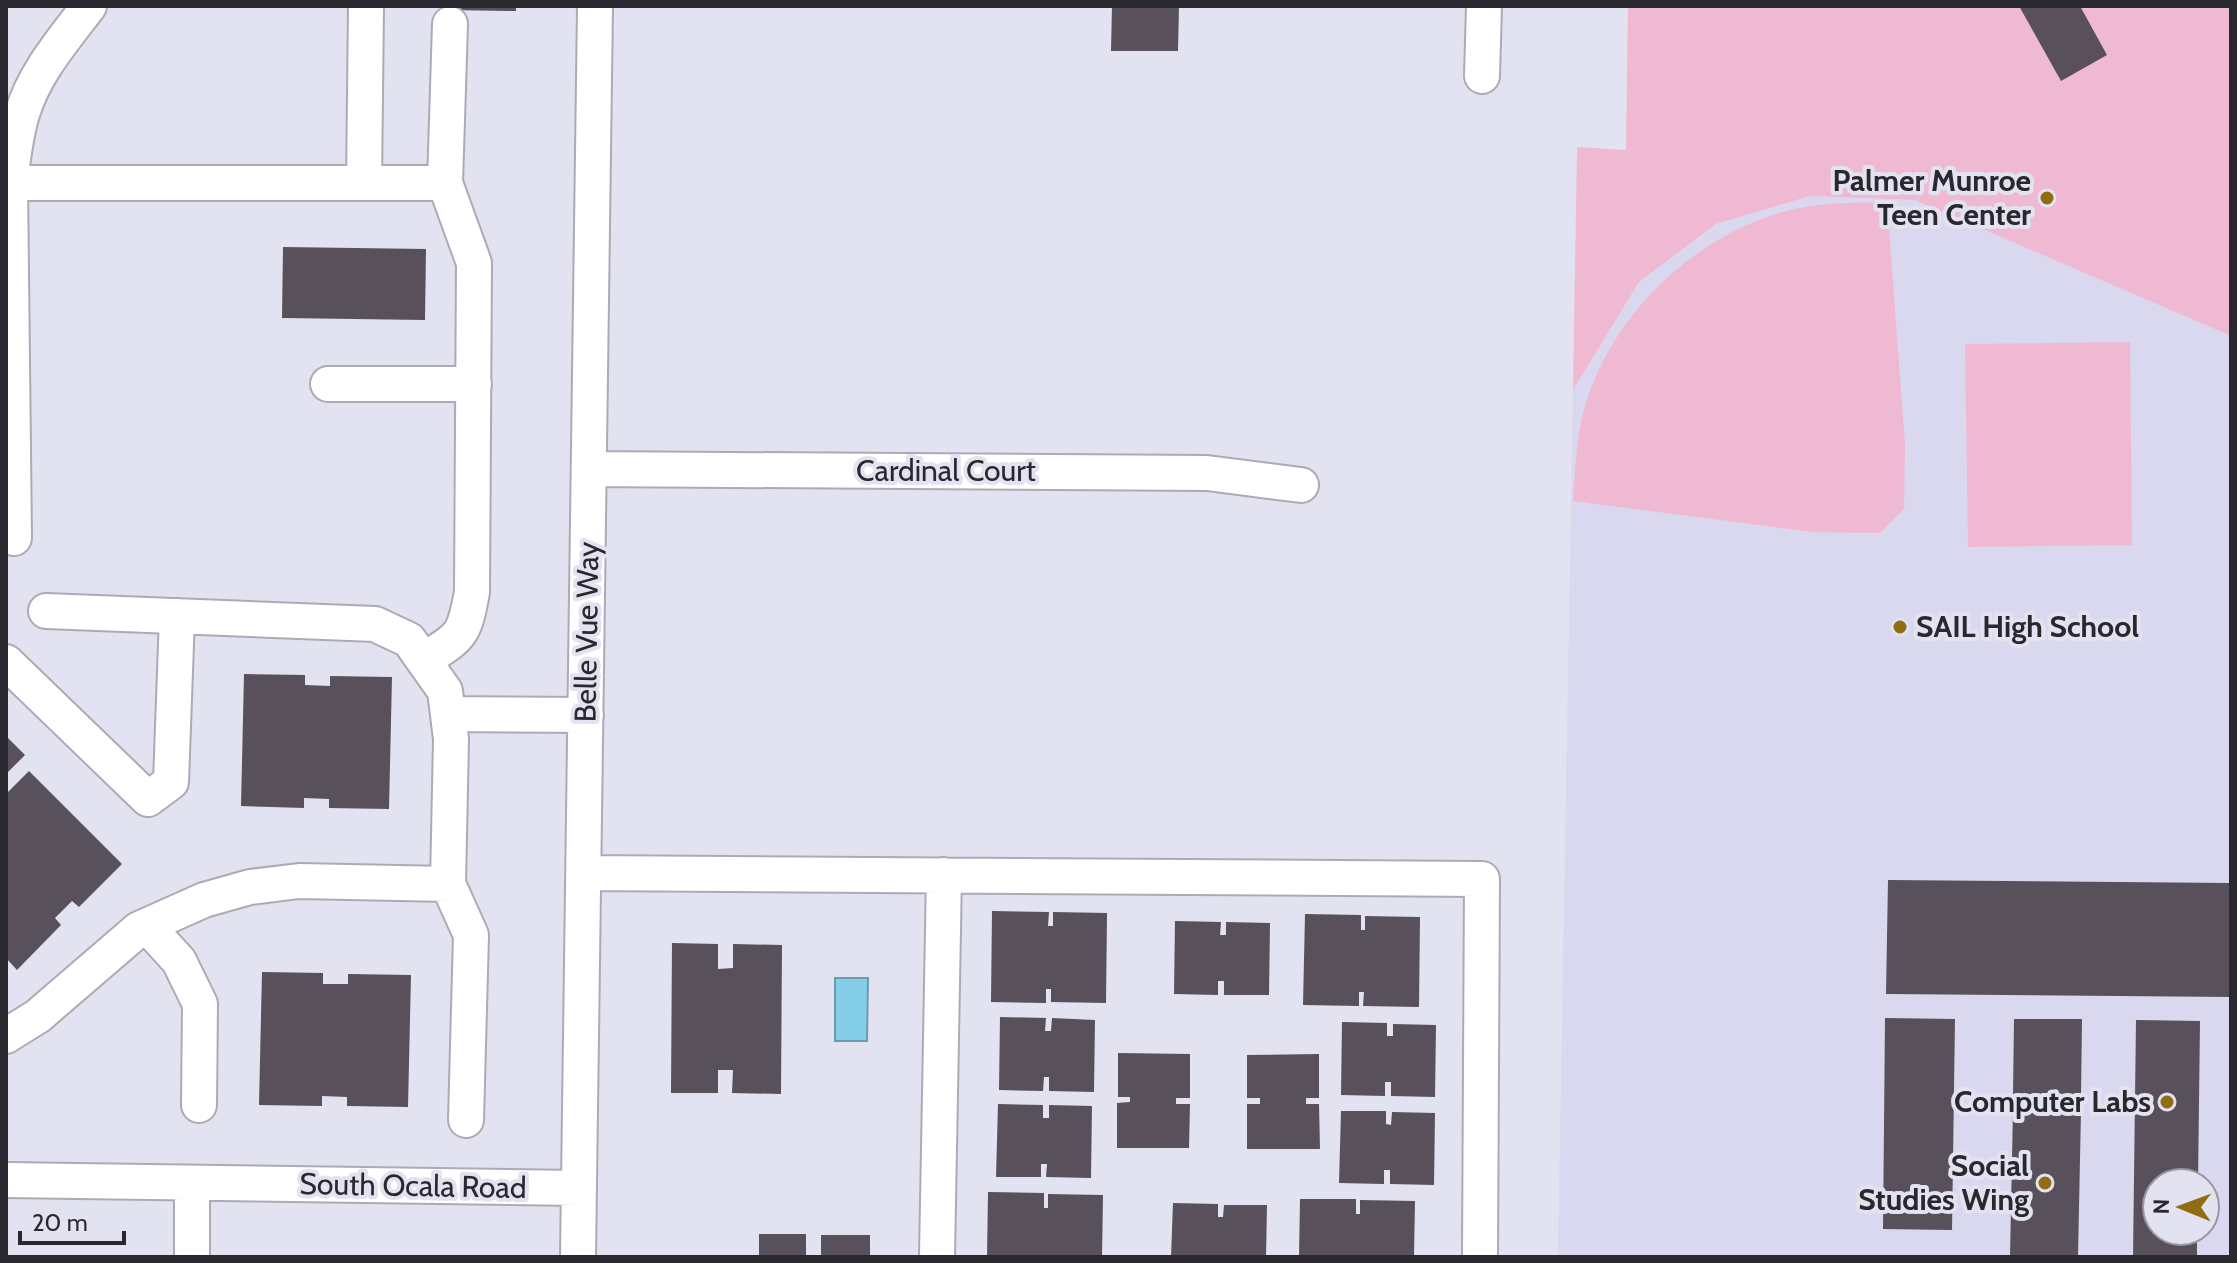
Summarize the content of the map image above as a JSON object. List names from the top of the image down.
{
  "streets": {
    "street": ["Cardinal Court", "Belle Vue Way", "South Ocala Road"]
  },
  "crossings": [
    ["Cardinal Court", "Belle Vue Way"],
    ["Belle Vue Way", "South Ocala Road"]
  ],
  "places": [
    "Palmer Munroe Teen Center",
    "SAIL High School",
    "Computer Labs",
    "Social Studies Wing"
  ],
  "scale_bar": "20 m",
  "north": "left"
}
